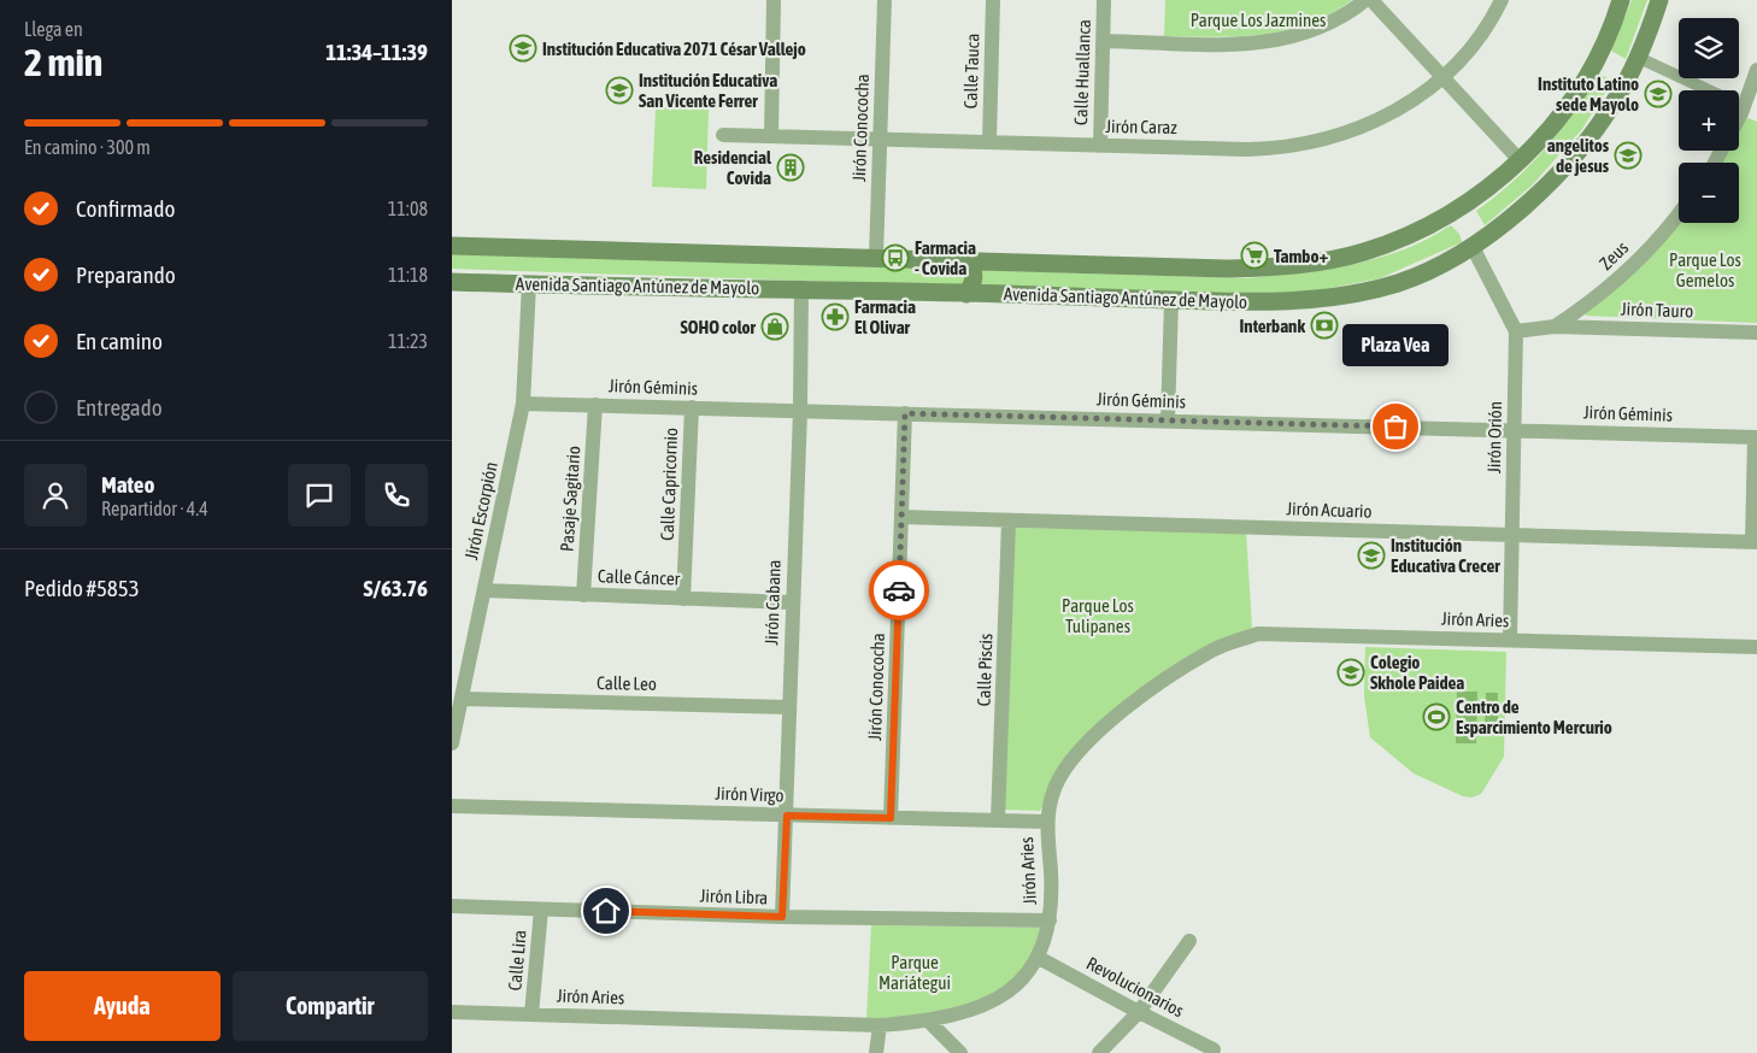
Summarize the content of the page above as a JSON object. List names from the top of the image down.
{
  "streets": {
    "main road": ["Avenida Santiago Antúnez de Mayolo"],
    "street": [
      "Calle Tauca",
      "Calle Huallanca",
      "Jirón Caraz",
      "Jirón Conococha",
      "Zeus",
      "Jirón Tauro",
      "Jirón Géminis",
      "Jirón Orión",
      "Calle Capricornio",
      "Pasaje Sagitario",
      "Jirón Acuario",
      "Jirón Escorpión",
      "Calle Cáncer",
      "Jirón Cabana",
      "Jirón Aries",
      "Calle Piscis",
      "Calle Leo",
      "Jirón Virgo",
      "Jirón Libra",
      "Calle Lira",
      "Revolucionarios"
    ]
  },
  "crossings": [
    ["Calle Tauca", "Jirón Caraz"],
    ["Calle Huallanca", "Jirón Caraz"],
    ["Jirón Caraz", "Jirón Conococha"],
    ["Jirón Conococha", "Avenida Santiago Antúnez de Mayolo"],
    ["Jirón Conococha", "Jirón Géminis"],
    ["Jirón Conococha", "Jirón Acuario"],
    ["Jirón Conococha", "Jirón Virgo"],
    ["Zeus", "Jirón Tauro"],
    ["Avenida Santiago Antúnez de Mayolo", "Jirón Orión"],
    ["Avenida Santiago Antúnez de Mayolo", "Jirón Escorpión"],
    ["Avenida Santiago Antúnez de Mayolo", "Jirón Cabana"],
    ["Jirón Tauro", "Jirón Orión"],
    ["Jirón Géminis", "Jirón Orión"],
    ["Jirón Géminis", "Calle Capricornio"],
    ["Jirón Géminis", "Pasaje Sagitario"],
    ["Jirón Géminis", "Jirón Escorpión"],
    ["Jirón Géminis", "Jirón Cabana"],
    ["Jirón Orión", "Jirón Acuario"],
    ["Jirón Orión", "Jirón Aries"],
    ["Calle Capricornio", "Calle Cáncer"],
    ["Pasaje Sagitario", "Calle Cáncer"],
    ["Jirón Acuario", "Calle Piscis"],
    ["Jirón Escorpión", "Calle Cáncer"],
    ["Jirón Escorpión", "Calle Leo"],
    ["Calle Cáncer", "Jirón Cabana"],
    ["Jirón Cabana", "Calle Leo"],
    ["Jirón Cabana", "Jirón Virgo"],
    ["Jirón Cabana", "Jirón Libra"],
    ["Jirón Aries", "Jirón Virgo"],
    ["Jirón Aries", "Jirón Libra"],
    ["Jirón Aries", "Calle Lira"],
    ["Jirón Aries", "Revolucionarios"],
    ["Calle Piscis", "Jirón Virgo"],
    ["Jirón Libra", "Calle Lira"]
  ],
  "parks": [
    "Parque Los Jazmines",
    "Parque Los Gemelos",
    "Parque Los Tulipanes",
    "Parque Mariátegui"
  ],
  "places": {
    "school or university": [
      "Institución Educativa 2071 César Vallejo",
      "Institución Educativa San Vicente Ferrer",
      "Instituto Latino sede Mayolo",
      "angelitos de jesus",
      "Institución Educativa Crecer",
      "Colegio Skhole Paidea"
    ],
    "building": ["Residencial Covida"],
    "supermarket": ["Tambo+"],
    "bus stop": ["Farmacia - Covida"],
    "pharmacy": ["Farmacia El Olivar"],
    "bank": ["Interbank"],
    "shop": ["SOHO color"],
    "other": ["Plaza Vea"],
    "sports": ["Centro de Esparcimiento Mercurio"]
  },
  "page": {
    "heading": ["2 min", "Llega en", "11:34–11:39"],
    "panel": [
      "Mateo",
      "Repartidor · 4.4",
      "Pedido #5853",
      "S/63.76"
    ],
    "map_buttons": ["+", "−"],
    "bar": "En camino · 300 m",
    "list": [
      ["Confirmado", "11:08"],
      ["Preparando", "11:18"],
      ["En camino", "11:23"],
      "Entregado"
    ],
    "bubble": "Plaza Vea",
    "buttons": ["Ayuda", "Compartir"]
  }
}
